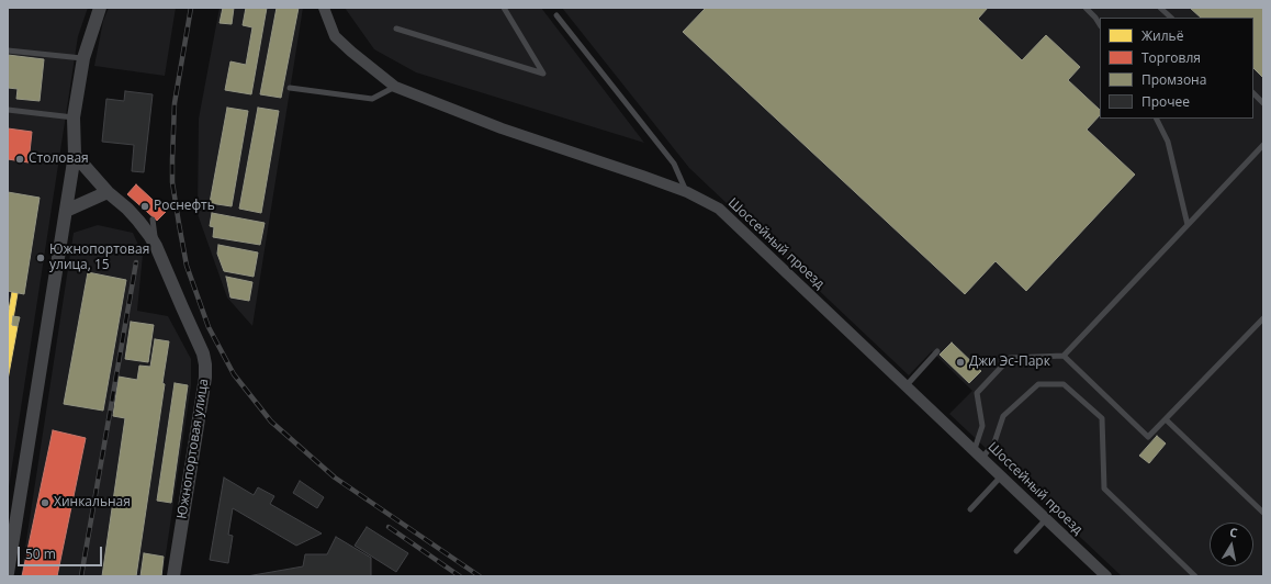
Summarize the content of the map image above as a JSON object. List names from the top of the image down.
{
  "streets": {
    "street": ["Шоссейный проезд", "Южнопортовая улица"]
  },
  "places": [
    "Столовая",
    "Роснефть",
    "Южнопортовая улица, 15",
    "Джи Эс-Парк",
    "Хинкальная"
  ],
  "legend": [
    "Жильё",
    "Торговля",
    "Промзона",
    "Прочее"
  ],
  "scale_bar": "50 m",
  "north": "top"
}
